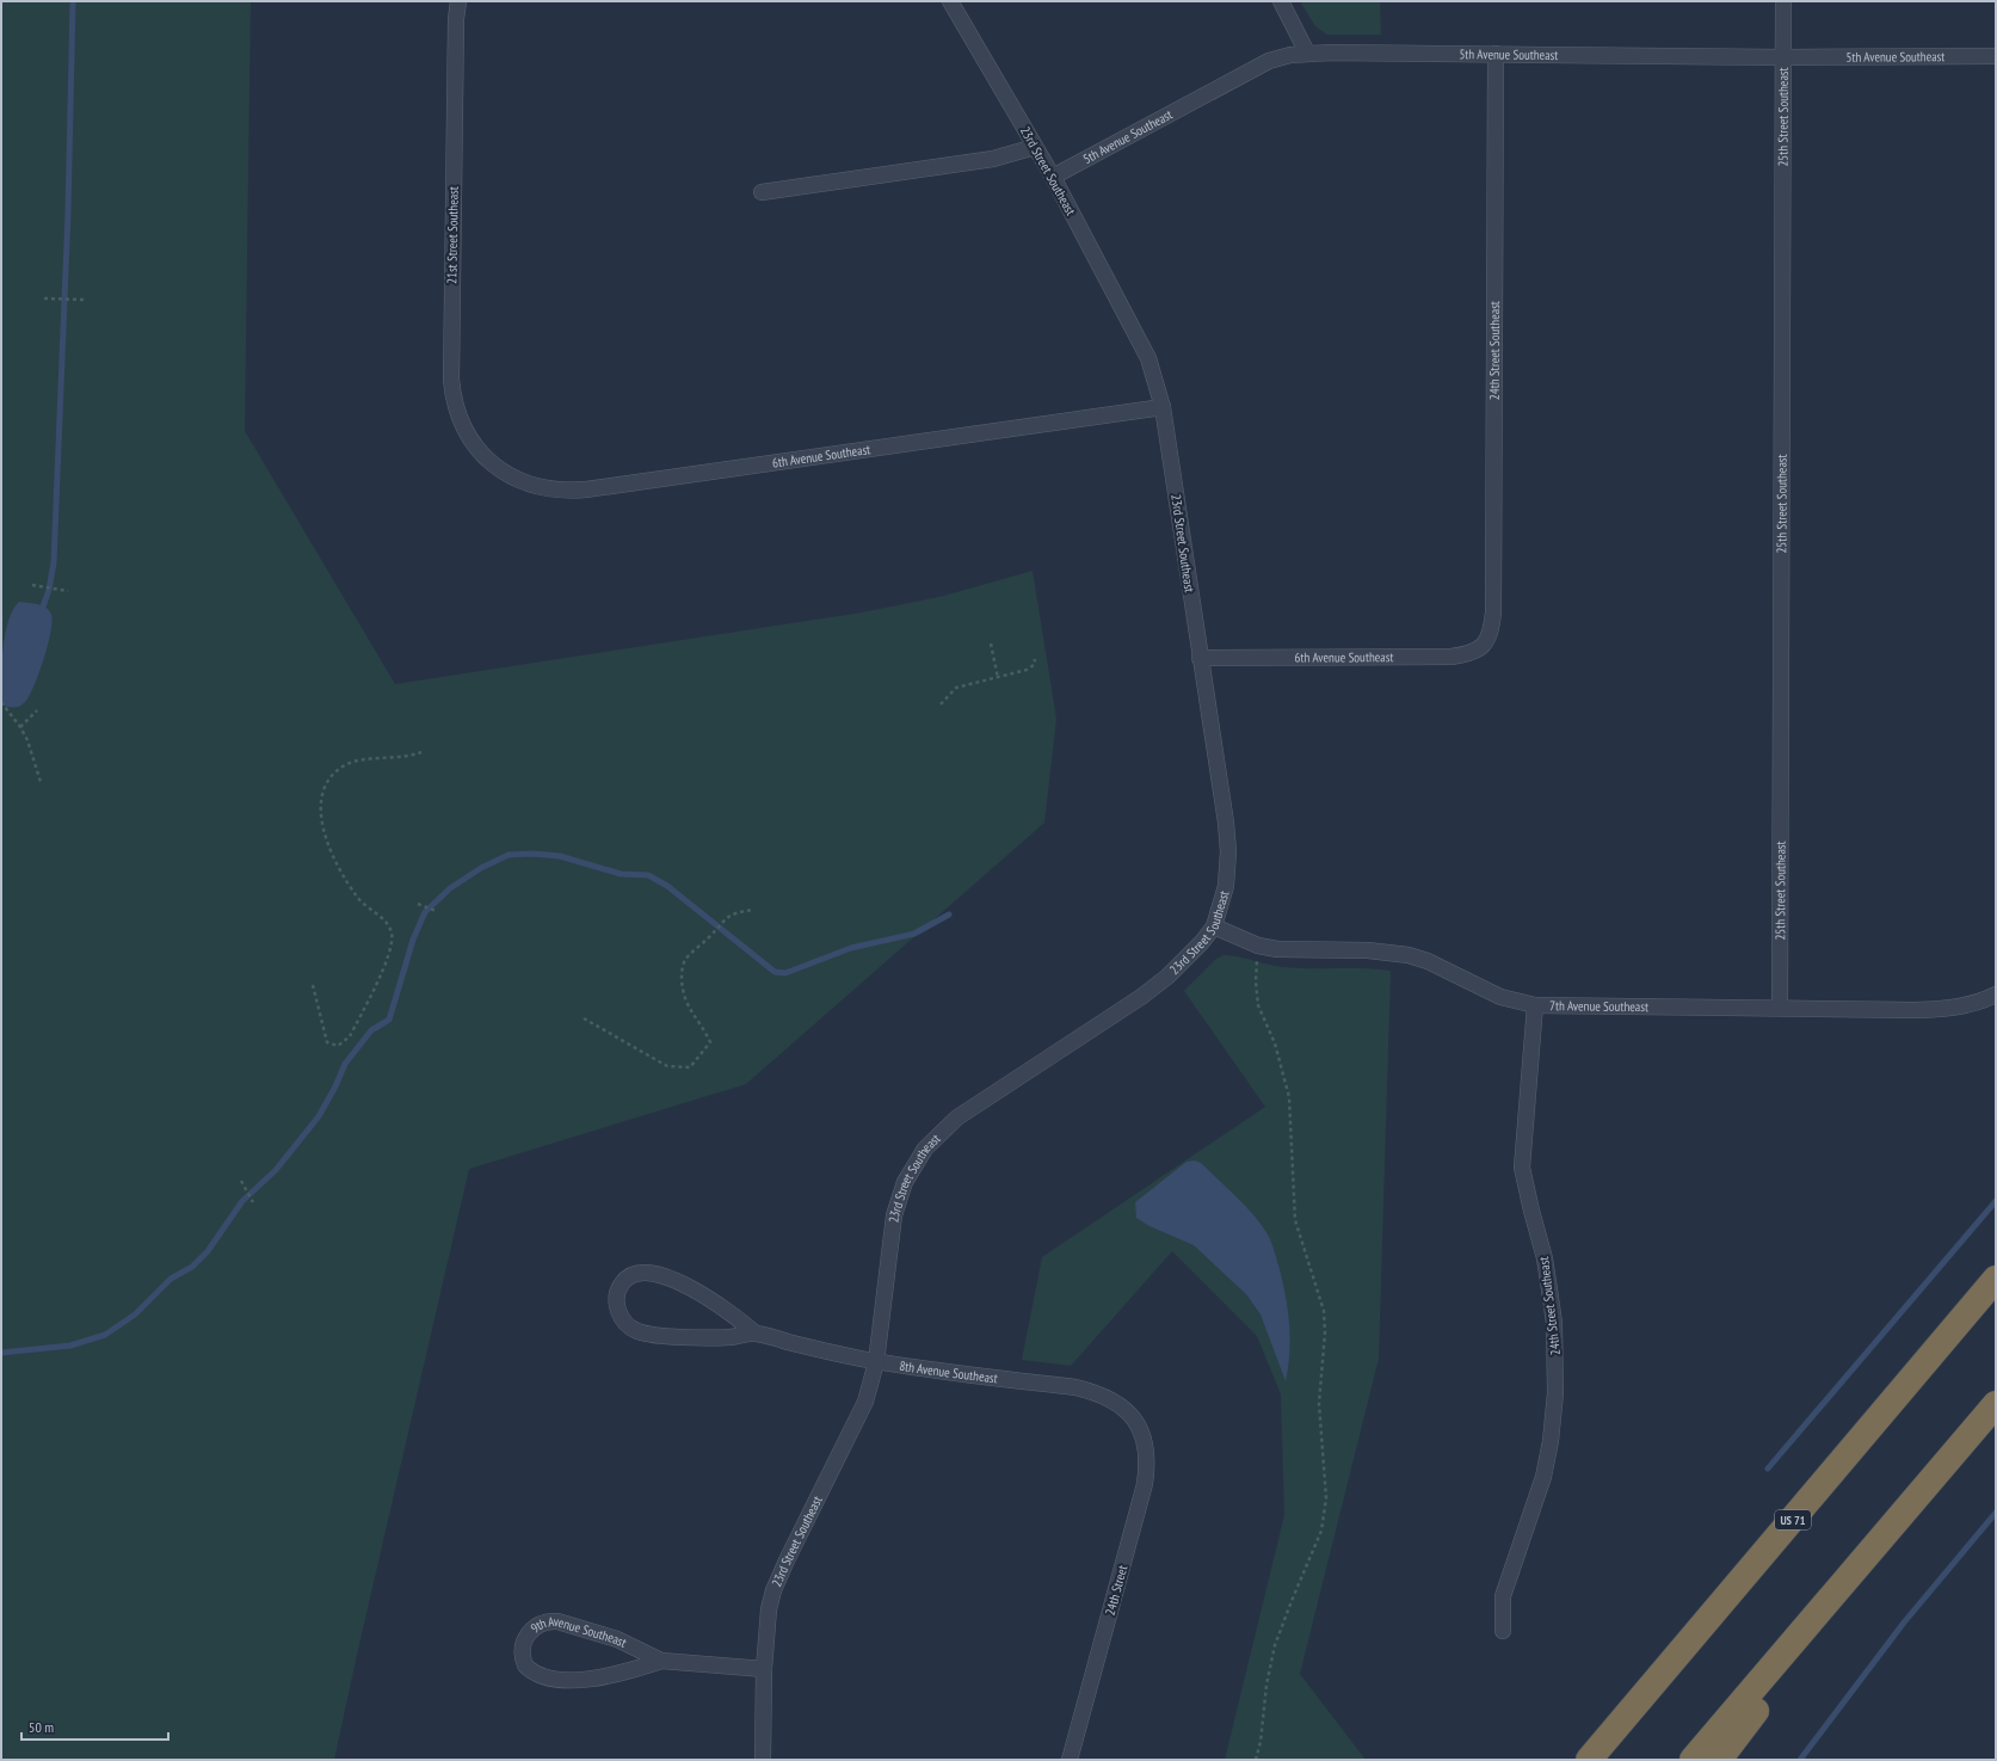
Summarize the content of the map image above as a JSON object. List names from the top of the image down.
{
  "streets": {
    "highway": ["US 71"],
    "street": [
      "5th Avenue Southeast",
      "25th Street Southeast",
      "23rd Street Southeast",
      "21st Street Southeast",
      "24th Street Southeast",
      "6th Avenue Southeast",
      "7th Avenue Southeast",
      "8th Avenue Southeast",
      "24th Street",
      "9th Avenue Southeast"
    ]
  },
  "crossings": [
    ["5th Avenue Southeast", "25th Street Southeast"],
    ["5th Avenue Southeast", "23rd Street Southeast"],
    ["5th Avenue Southeast", "24th Street Southeast"],
    ["25th Street Southeast", "7th Avenue Southeast"],
    ["23rd Street Southeast", "6th Avenue Southeast"],
    ["23rd Street Southeast", "7th Avenue Southeast"],
    ["23rd Street Southeast", "8th Avenue Southeast"],
    ["23rd Street Southeast", "9th Avenue Southeast"],
    ["21st Street Southeast", "6th Avenue Southeast"],
    ["24th Street Southeast", "6th Avenue Southeast"],
    ["24th Street Southeast", "7th Avenue Southeast"],
    ["8th Avenue Southeast", "24th Street"]
  ],
  "scale_bar": "50 m"
}
